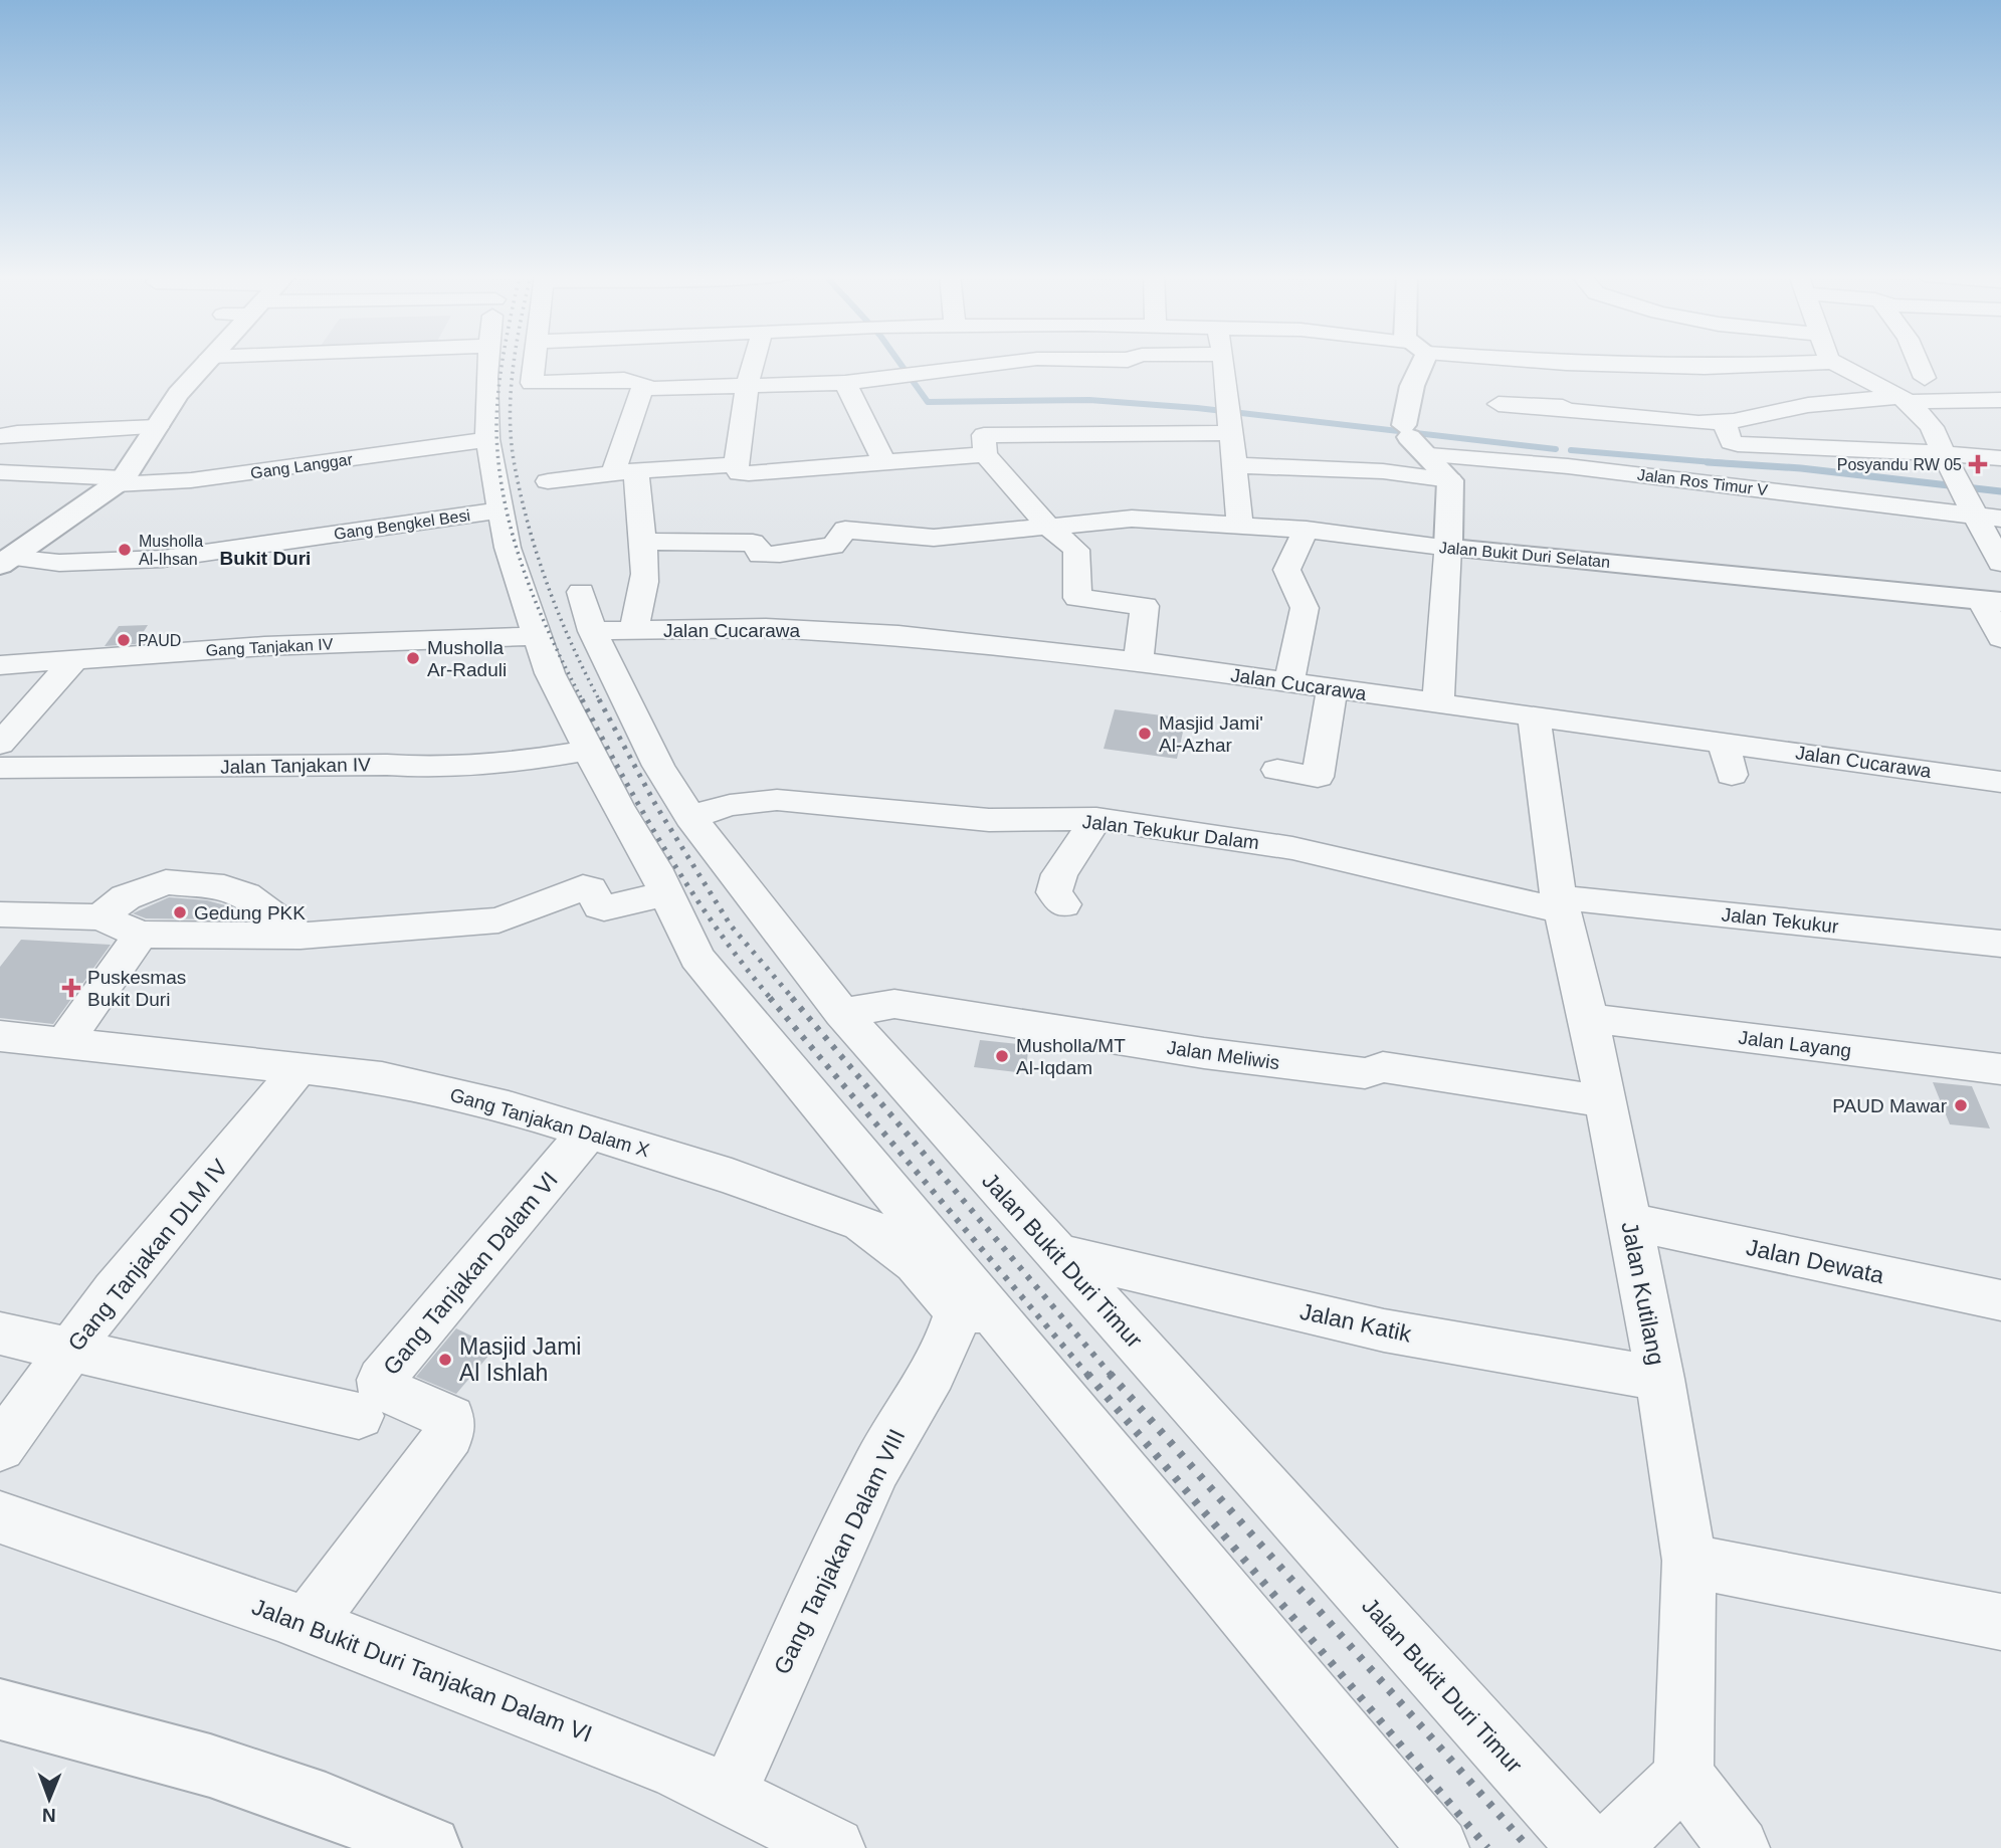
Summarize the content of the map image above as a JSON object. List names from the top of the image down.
{
  "streets": {
    "street": [
      "Gang Langgar",
      "Jalan Ros Timur V",
      "Gang Bengkel Besi",
      "Jalan Bukit Duri Selatan",
      "Jalan Cucarawa",
      "Gang Tanjakan IV",
      "Jalan Tanjakan IV",
      "Jalan Tekukur Dalam",
      "Jalan Tekukur",
      "Jalan Layang",
      "Jalan Meliwis",
      "Gang Tanjakan Dalam X",
      "Gang Tanjakan DLM IV",
      "Jalan Bukit Duri Timur",
      "Jalan Dewata",
      "Gang Tanjakan Dalam VI",
      "Jalan Kutilang",
      "Jalan Katik",
      "Gang Tanjakan Dalam VIII",
      "Jalan Bukit Duri Tanjakan Dalam VI"
    ]
  },
  "crossings": [
    ["Jalan Cucarawa", "Jalan Bukit Duri Timur"],
    ["Jalan Cucarawa", "Jalan Kutilang"],
    ["Jalan Tekukur Dalam", "Jalan Tekukur"],
    ["Jalan Tekukur Dalam", "Jalan Bukit Duri Timur"],
    ["Jalan Tekukur Dalam", "Jalan Kutilang"],
    ["Jalan Tekukur", "Jalan Kutilang"],
    ["Jalan Layang", "Jalan Kutilang"],
    ["Jalan Meliwis", "Jalan Bukit Duri Timur"],
    ["Jalan Meliwis", "Jalan Kutilang"],
    ["Gang Tanjakan Dalam X", "Gang Tanjakan DLM IV"],
    ["Gang Tanjakan Dalam X", "Gang Tanjakan Dalam VI"],
    ["Gang Tanjakan Dalam X", "Gang Tanjakan Dalam VIII"],
    ["Jalan Bukit Duri Timur", "Jalan Katik"],
    ["Jalan Dewata", "Jalan Kutilang"],
    ["Gang Tanjakan Dalam VI", "Jalan Bukit Duri Tanjakan Dalam VI"],
    ["Jalan Kutilang", "Jalan Katik"],
    ["Gang Tanjakan Dalam VIII", "Jalan Bukit Duri Tanjakan Dalam VI"]
  ],
  "districts": ["Bukit Duri"],
  "places": {
    "health": ["Posyandu RW 05", "Puskesmas Bukit Duri"],
    "other": [
      "Musholla Al-Ihsan",
      "PAUD",
      "Musholla Ar-Raduli",
      "Masjid Jami' Al-Azhar",
      "Gedung PKK",
      "Musholla/MT Al-Iqdam",
      "PAUD Mawar",
      "Masjid Jami Al Ishlah"
    ]
  },
  "north": "bottom"
}
